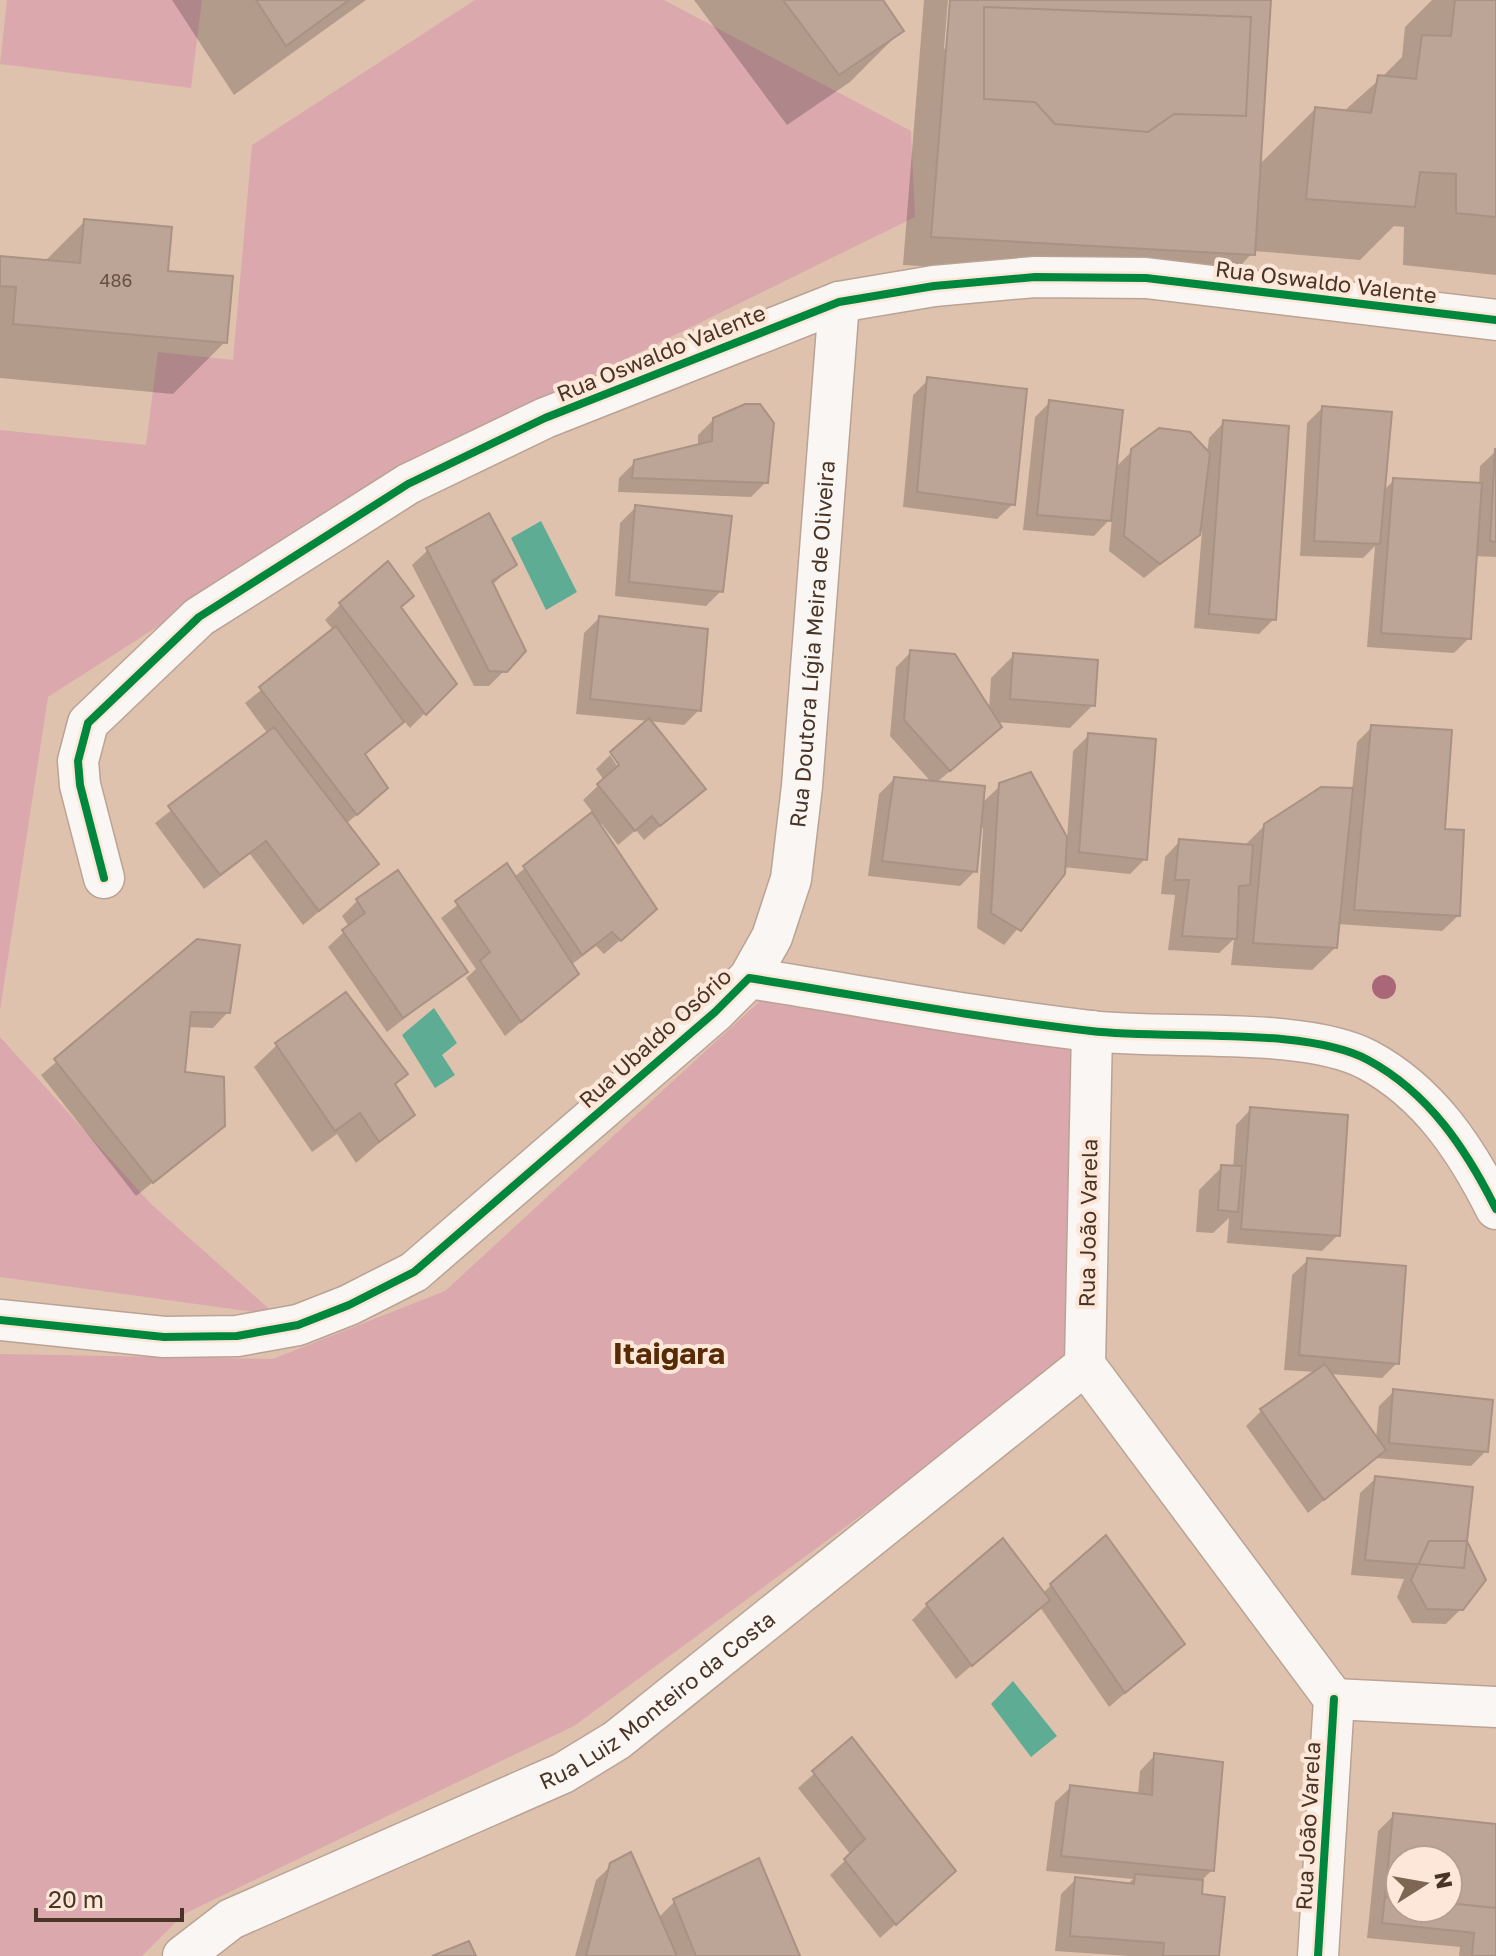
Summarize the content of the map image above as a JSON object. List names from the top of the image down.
{
  "streets": {
    "street": [
      "Rua Oswaldo Valente",
      "Rua Doutora Lígia Meira de Oliveira",
      "Rua Ubaldo Osório",
      "Rua João Varela",
      "Rua Luiz Monteiro da Costa"
    ]
  },
  "crossings": [
    ["Rua Oswaldo Valente", "Rua Doutora Lígia Meira de Oliveira"],
    ["Rua Doutora Lígia Meira de Oliveira", "Rua Ubaldo Osório"],
    ["Rua Ubaldo Osório", "Rua João Varela"],
    ["Rua João Varela", "Rua Luiz Monteiro da Costa"]
  ],
  "districts": ["Itaigara"],
  "house_numbers": ["486"],
  "scale_bar": "20 m",
  "north": "right"
}
